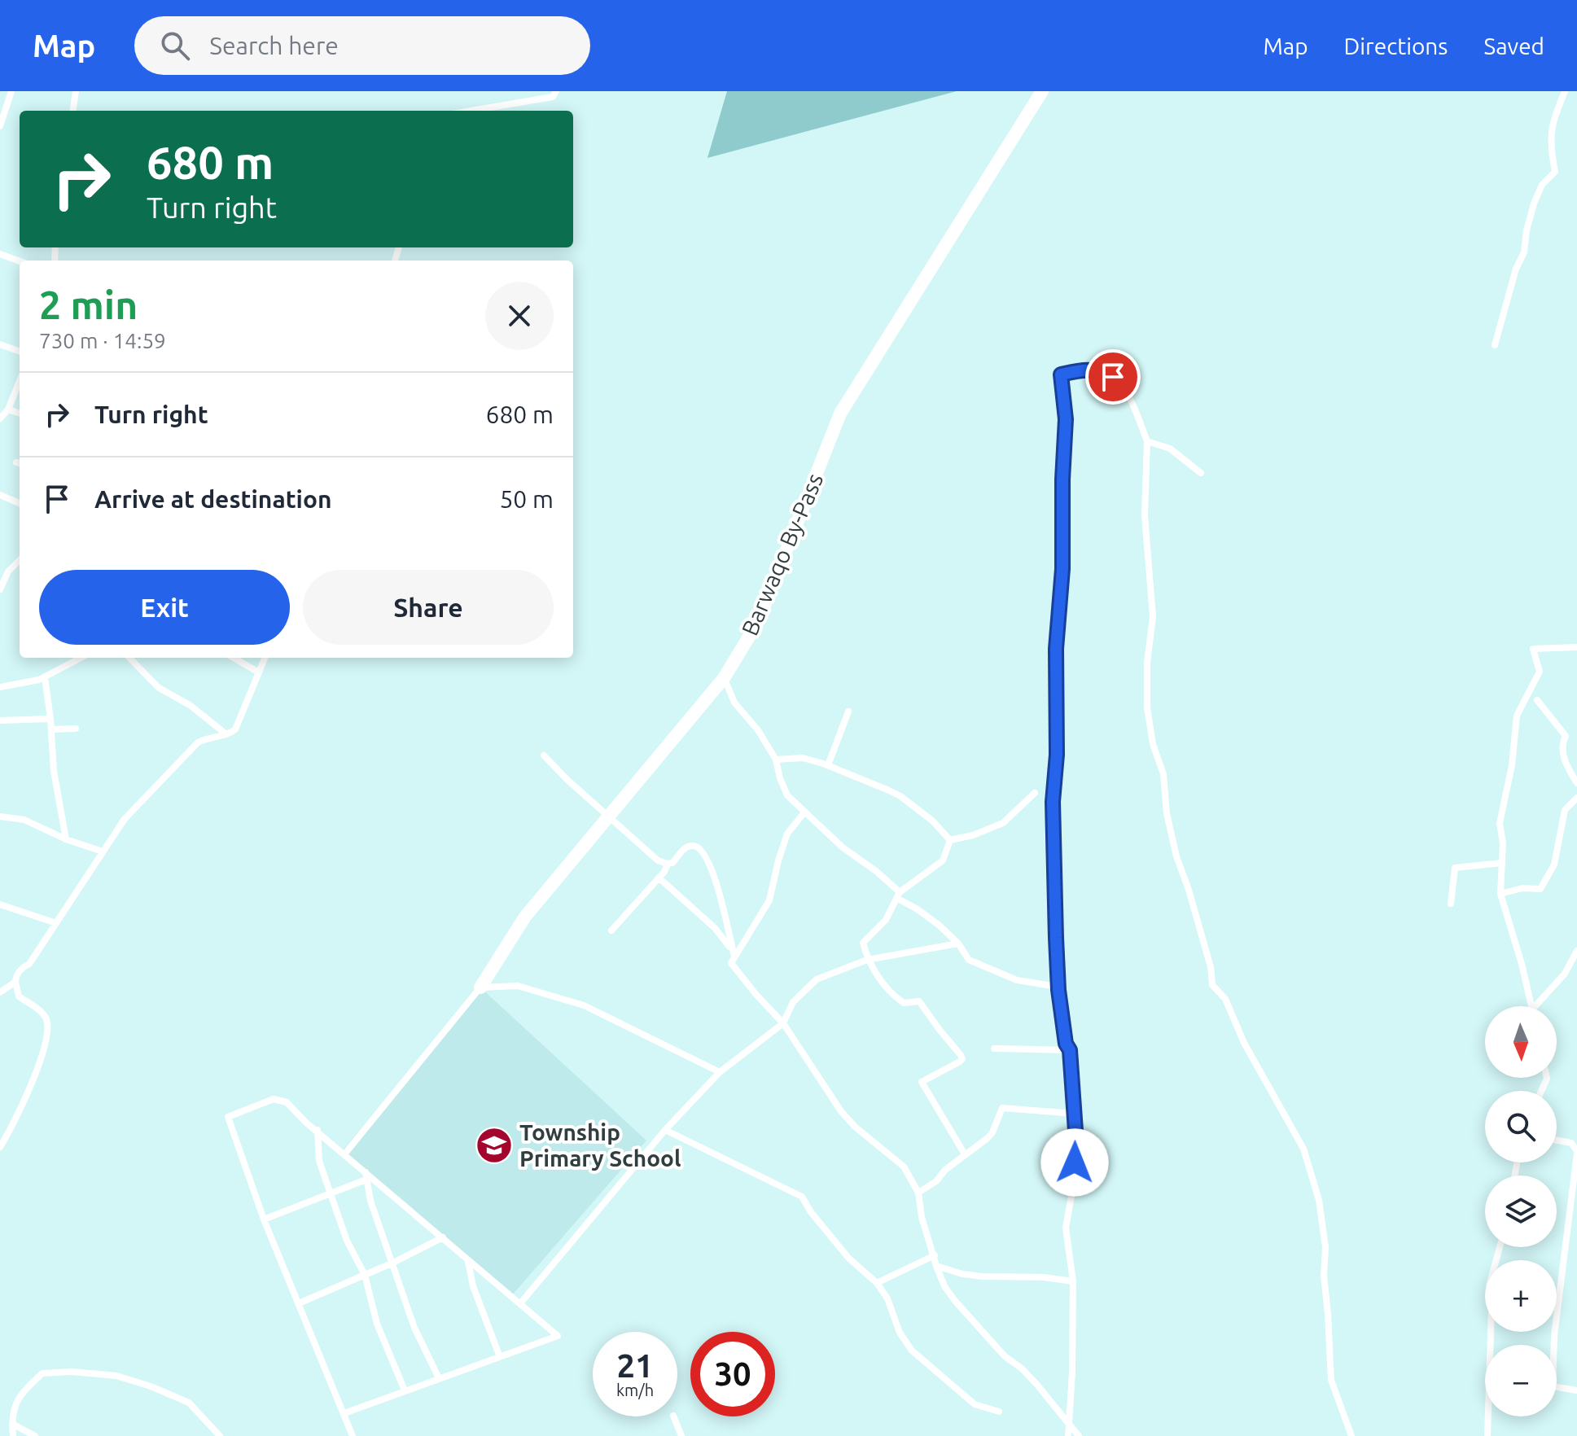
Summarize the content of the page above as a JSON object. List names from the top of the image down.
{
  "streets": {
    "highway": ["Barwaqo By-Pass"]
  },
  "places": {
    "school or university": ["Township Primary School"]
  },
  "north": "bottom",
  "page": {
    "header": "Map",
    "search": "Search here",
    "nav": ["Map", "Directions", "Saved"],
    "turn": ["680 m", "Turn right"],
    "heading": ["2 min", "730 m · 14:59"],
    "list": [
      {
        "name": "Turn right",
        "value": "680 m"
      },
      {
        "name": "Arrive at destination",
        "value": "50 m"
      }
    ],
    "buttons": ["Exit", "Share"],
    "map_buttons": ["+", "−"],
    "speed": "21 km/h",
    "limit": "30"
  }
}
